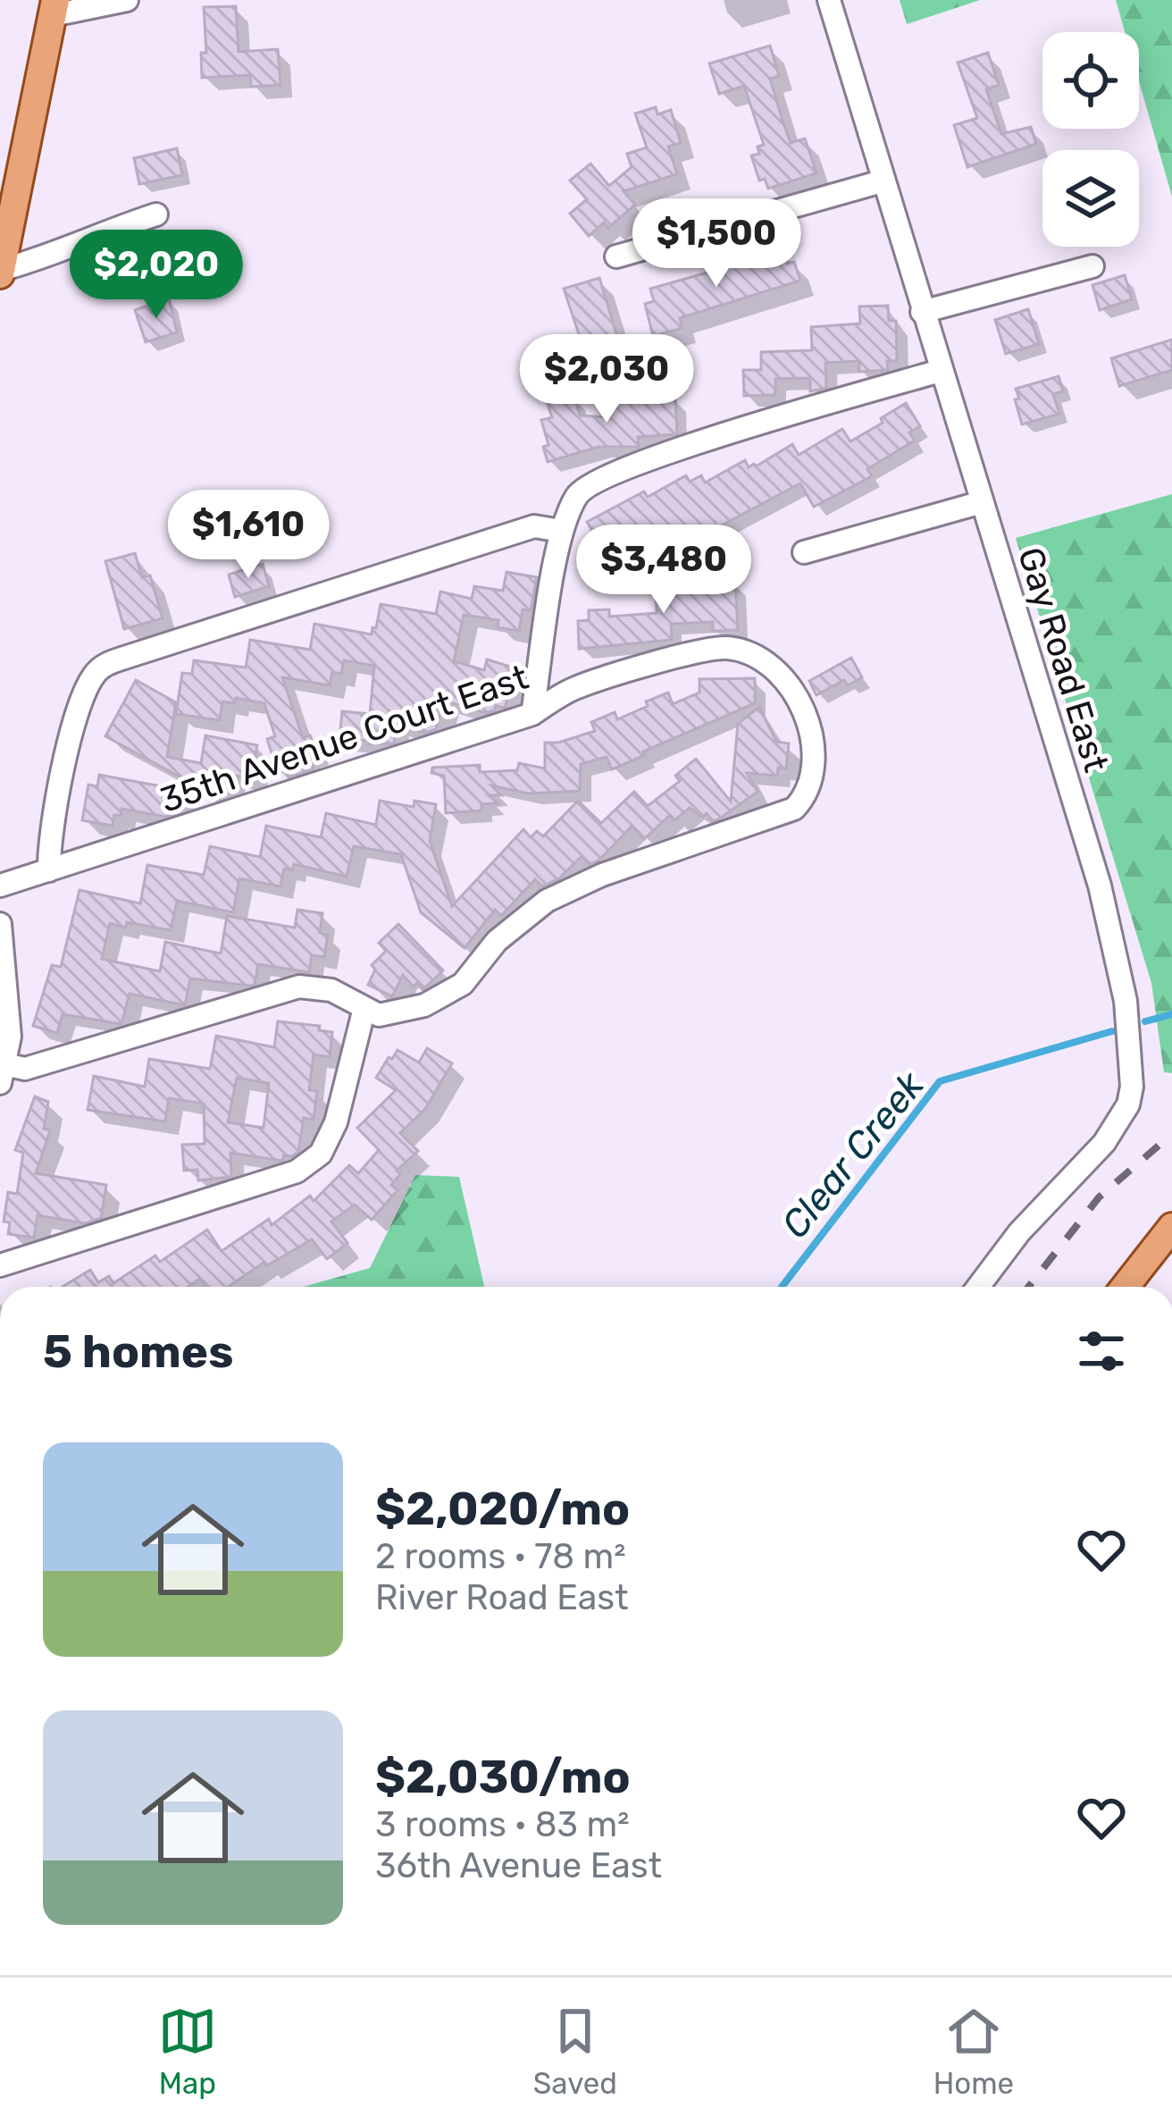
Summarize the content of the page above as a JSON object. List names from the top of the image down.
{
  "streets": {
    "street": ["Gay Road East", "35th Avenue Court East"]
  },
  "water": ["Clear Creek"],
  "page": {
    "price": [
      "$1,500",
      "$2,020",
      "$2,030",
      "$1,610",
      "$3,480"
    ],
    "heading": "5 homes",
    "list": [
      {
        "name": "$2,020/mo",
        "note": "2 rooms · 78 m² · River Road East"
      },
      {
        "name": "$2,030/mo",
        "note": "3 rooms · 83 m² · 36th Avenue East"
      }
    ],
    "tabs": ["Map", "Saved", "Home"]
  }
}
